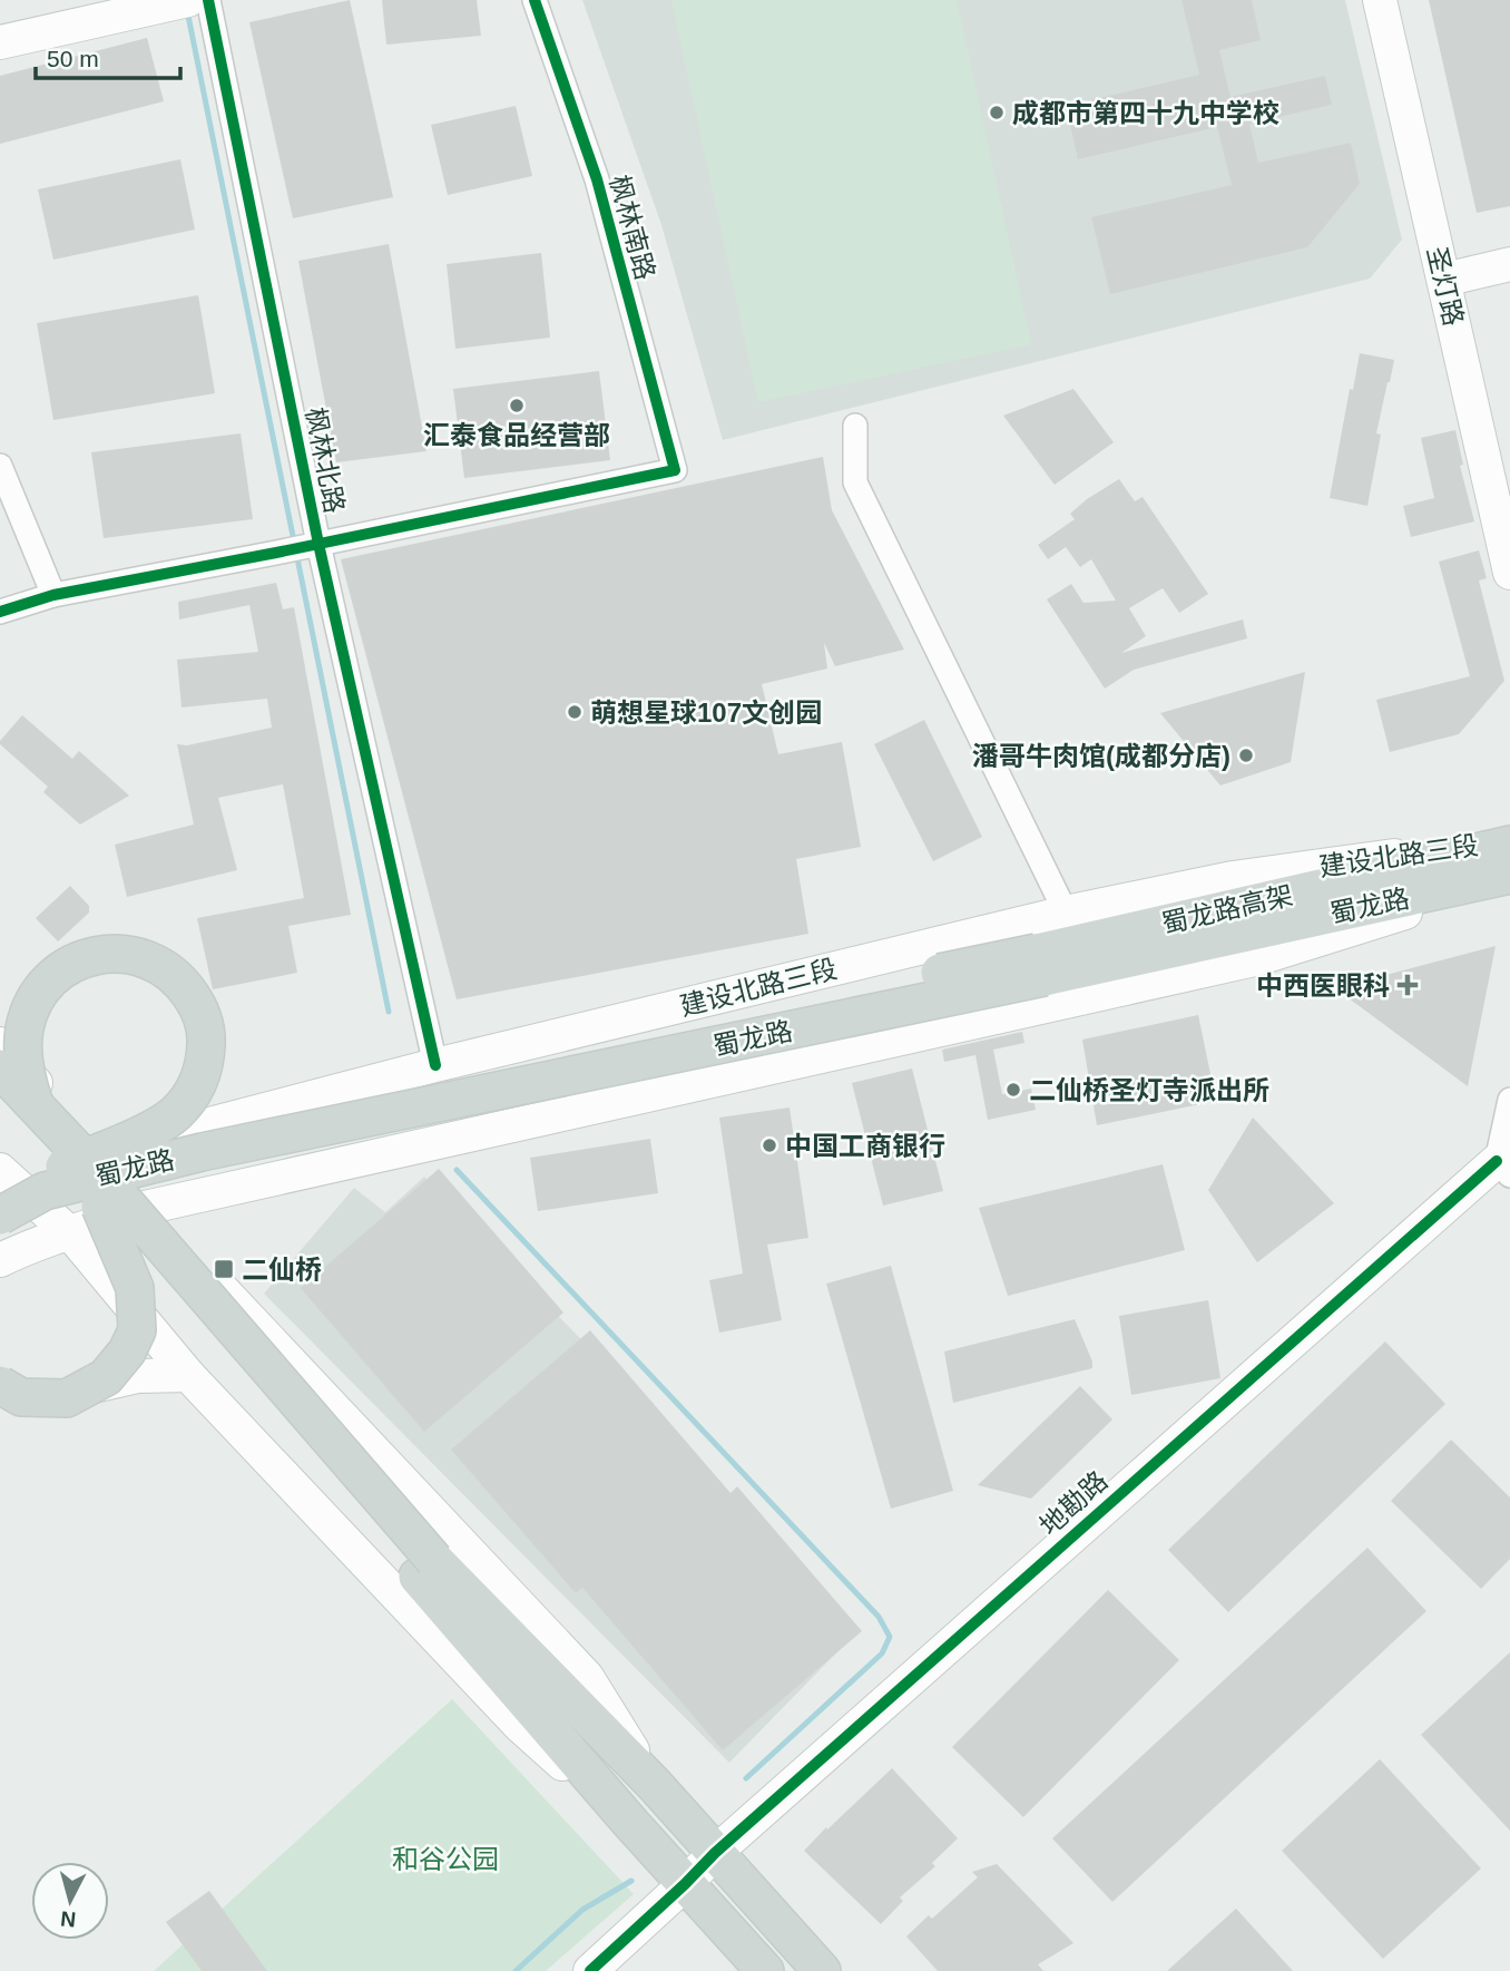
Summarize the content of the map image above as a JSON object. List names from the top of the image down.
{
  "streets": {
    "main road": [
      "圣灯路",
      "建设北路三段",
      "蜀龙路",
      "蜀龙路高架",
      "地勘路"
    ],
    "street": ["枫林南路", "枫林北路"]
  },
  "crossings": [
    ["枫林南路", "枫林北路"],
    ["枫林北路", "建设北路三段"],
    ["建设北路三段", "蜀龙路"],
    ["建设北路三段", "蜀龙路高架"],
    ["蜀龙路", "蜀龙路高架"]
  ],
  "parks": ["和谷公园"],
  "places": {
    "other": [
      "成都市第四十九中学校",
      "汇泰食品经营部",
      "萌想星球107文创园",
      "潘哥牛肉馆(成都分店)",
      "二仙桥圣灯寺派出所",
      "中国工商银行"
    ],
    "health": ["中西医眼科"],
    "transit": ["二仙桥"]
  },
  "scale_bar": "50 m",
  "north": "bottom"
}
